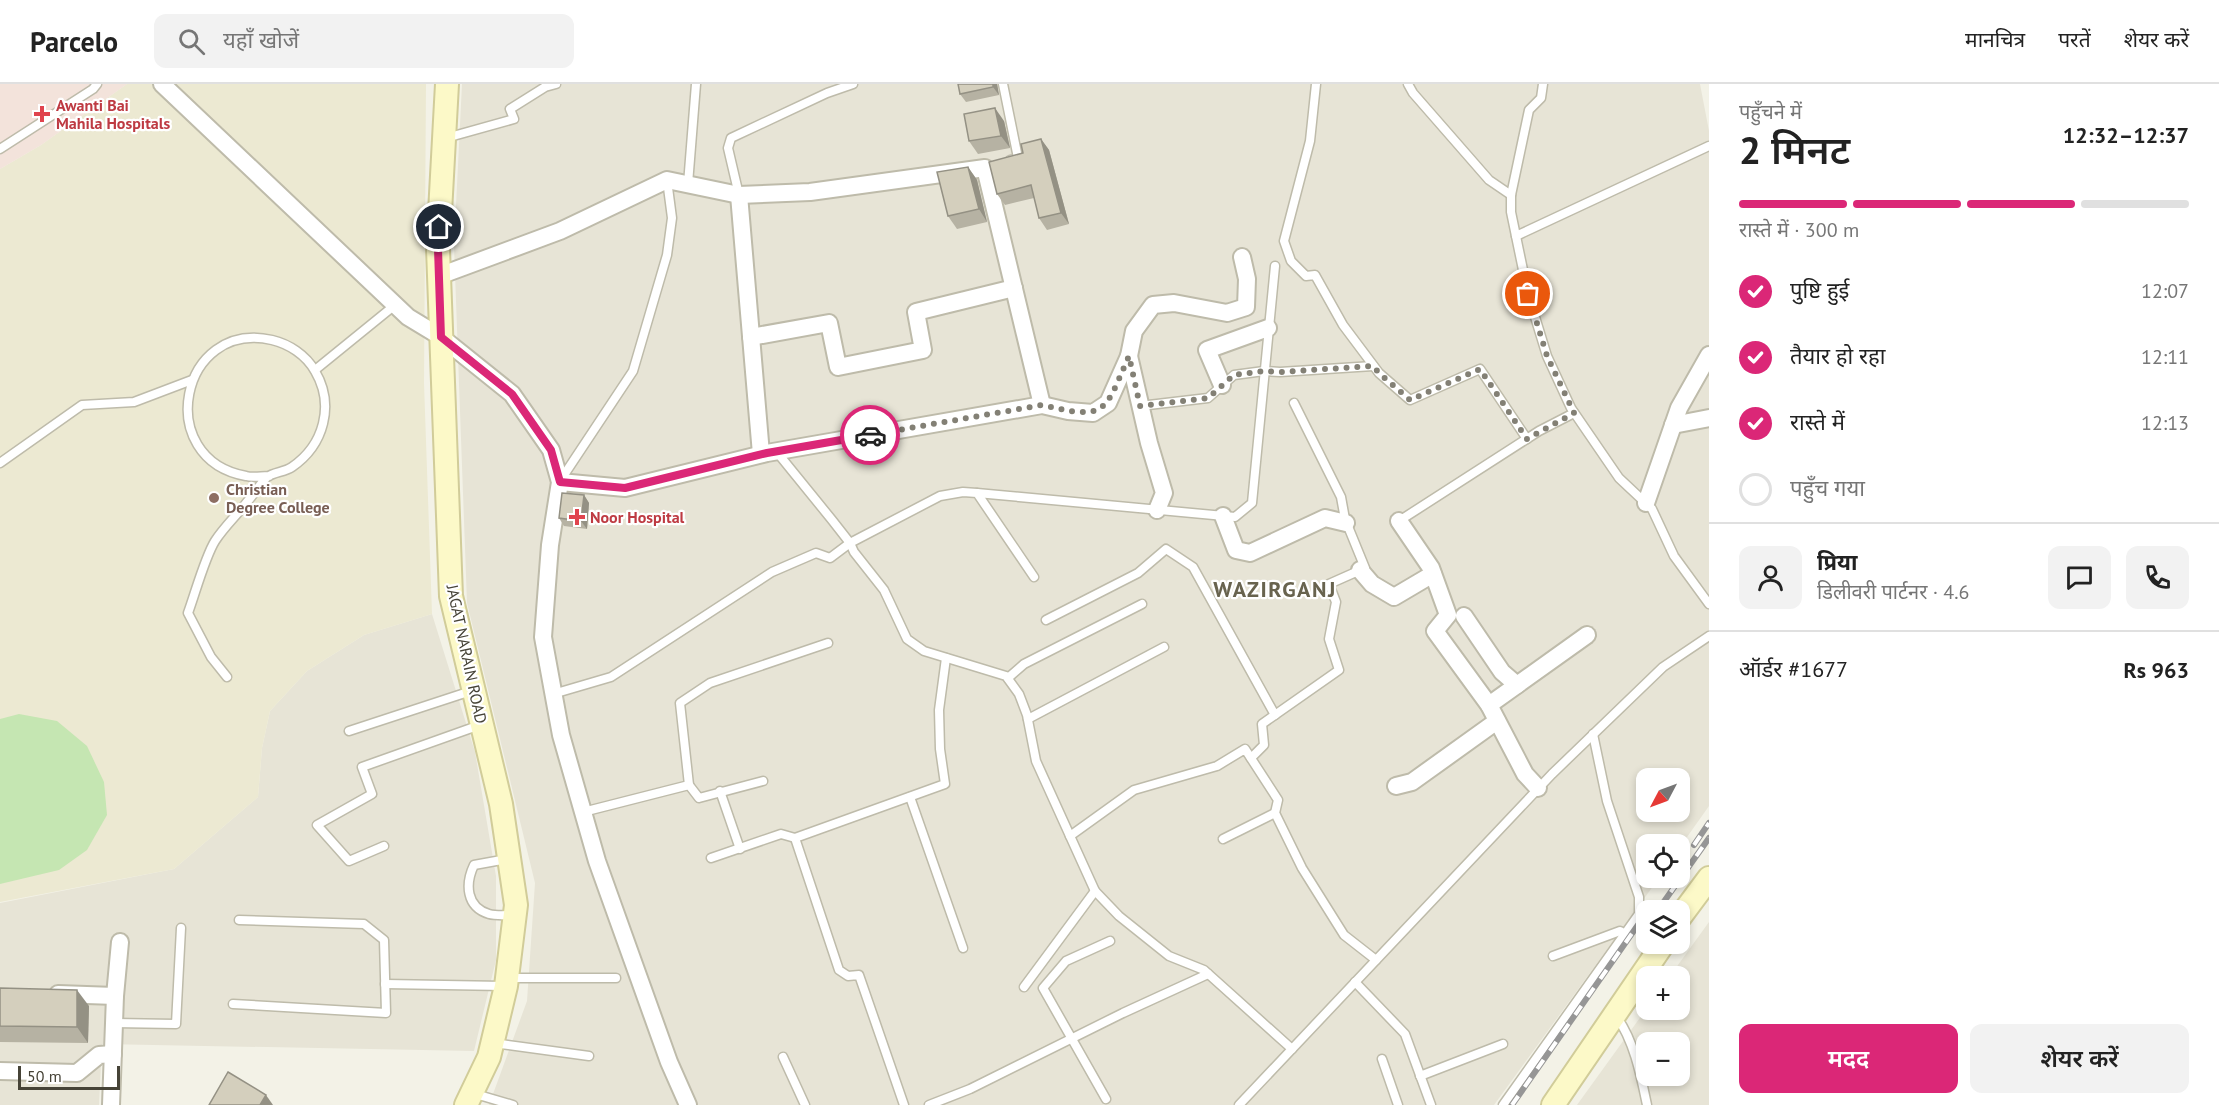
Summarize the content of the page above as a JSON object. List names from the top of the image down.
{
  "streets": {
    "street": ["JAGAT NARAIN ROAD"]
  },
  "districts": ["WAZIRGANJ"],
  "places": {
    "health": ["Awanti Bai Mahila Hospitals", "Noor Hospital"],
    "other": ["Christian Degree College"]
  },
  "scale_bar": "50 m",
  "north": "bottom left",
  "page": {
    "header": "Parcelo",
    "search": "यहाँ खोजें",
    "nav": ["मानचित्र", "परतें", "शेयर करें"],
    "heading": ["2 मिनट", "पहुँचने में", "12:32–12:37"],
    "panel": [
      "प्रिया",
      "डिलीवरी पार्टनर · 4.6",
      "ऑर्डर #1677",
      "Rs 963"
    ],
    "bar": "रास्ते में · 300 m",
    "list": [
      ["पुष्टि हुई", "12:07"],
      ["तैयार हो रहा", "12:11"],
      ["रास्ते में", "12:13"],
      "पहुँच गया"
    ],
    "map_buttons": ["+", "−"],
    "buttons": ["मदद", "शेयर करें"],
    "scale": "50 m"
  }
}
